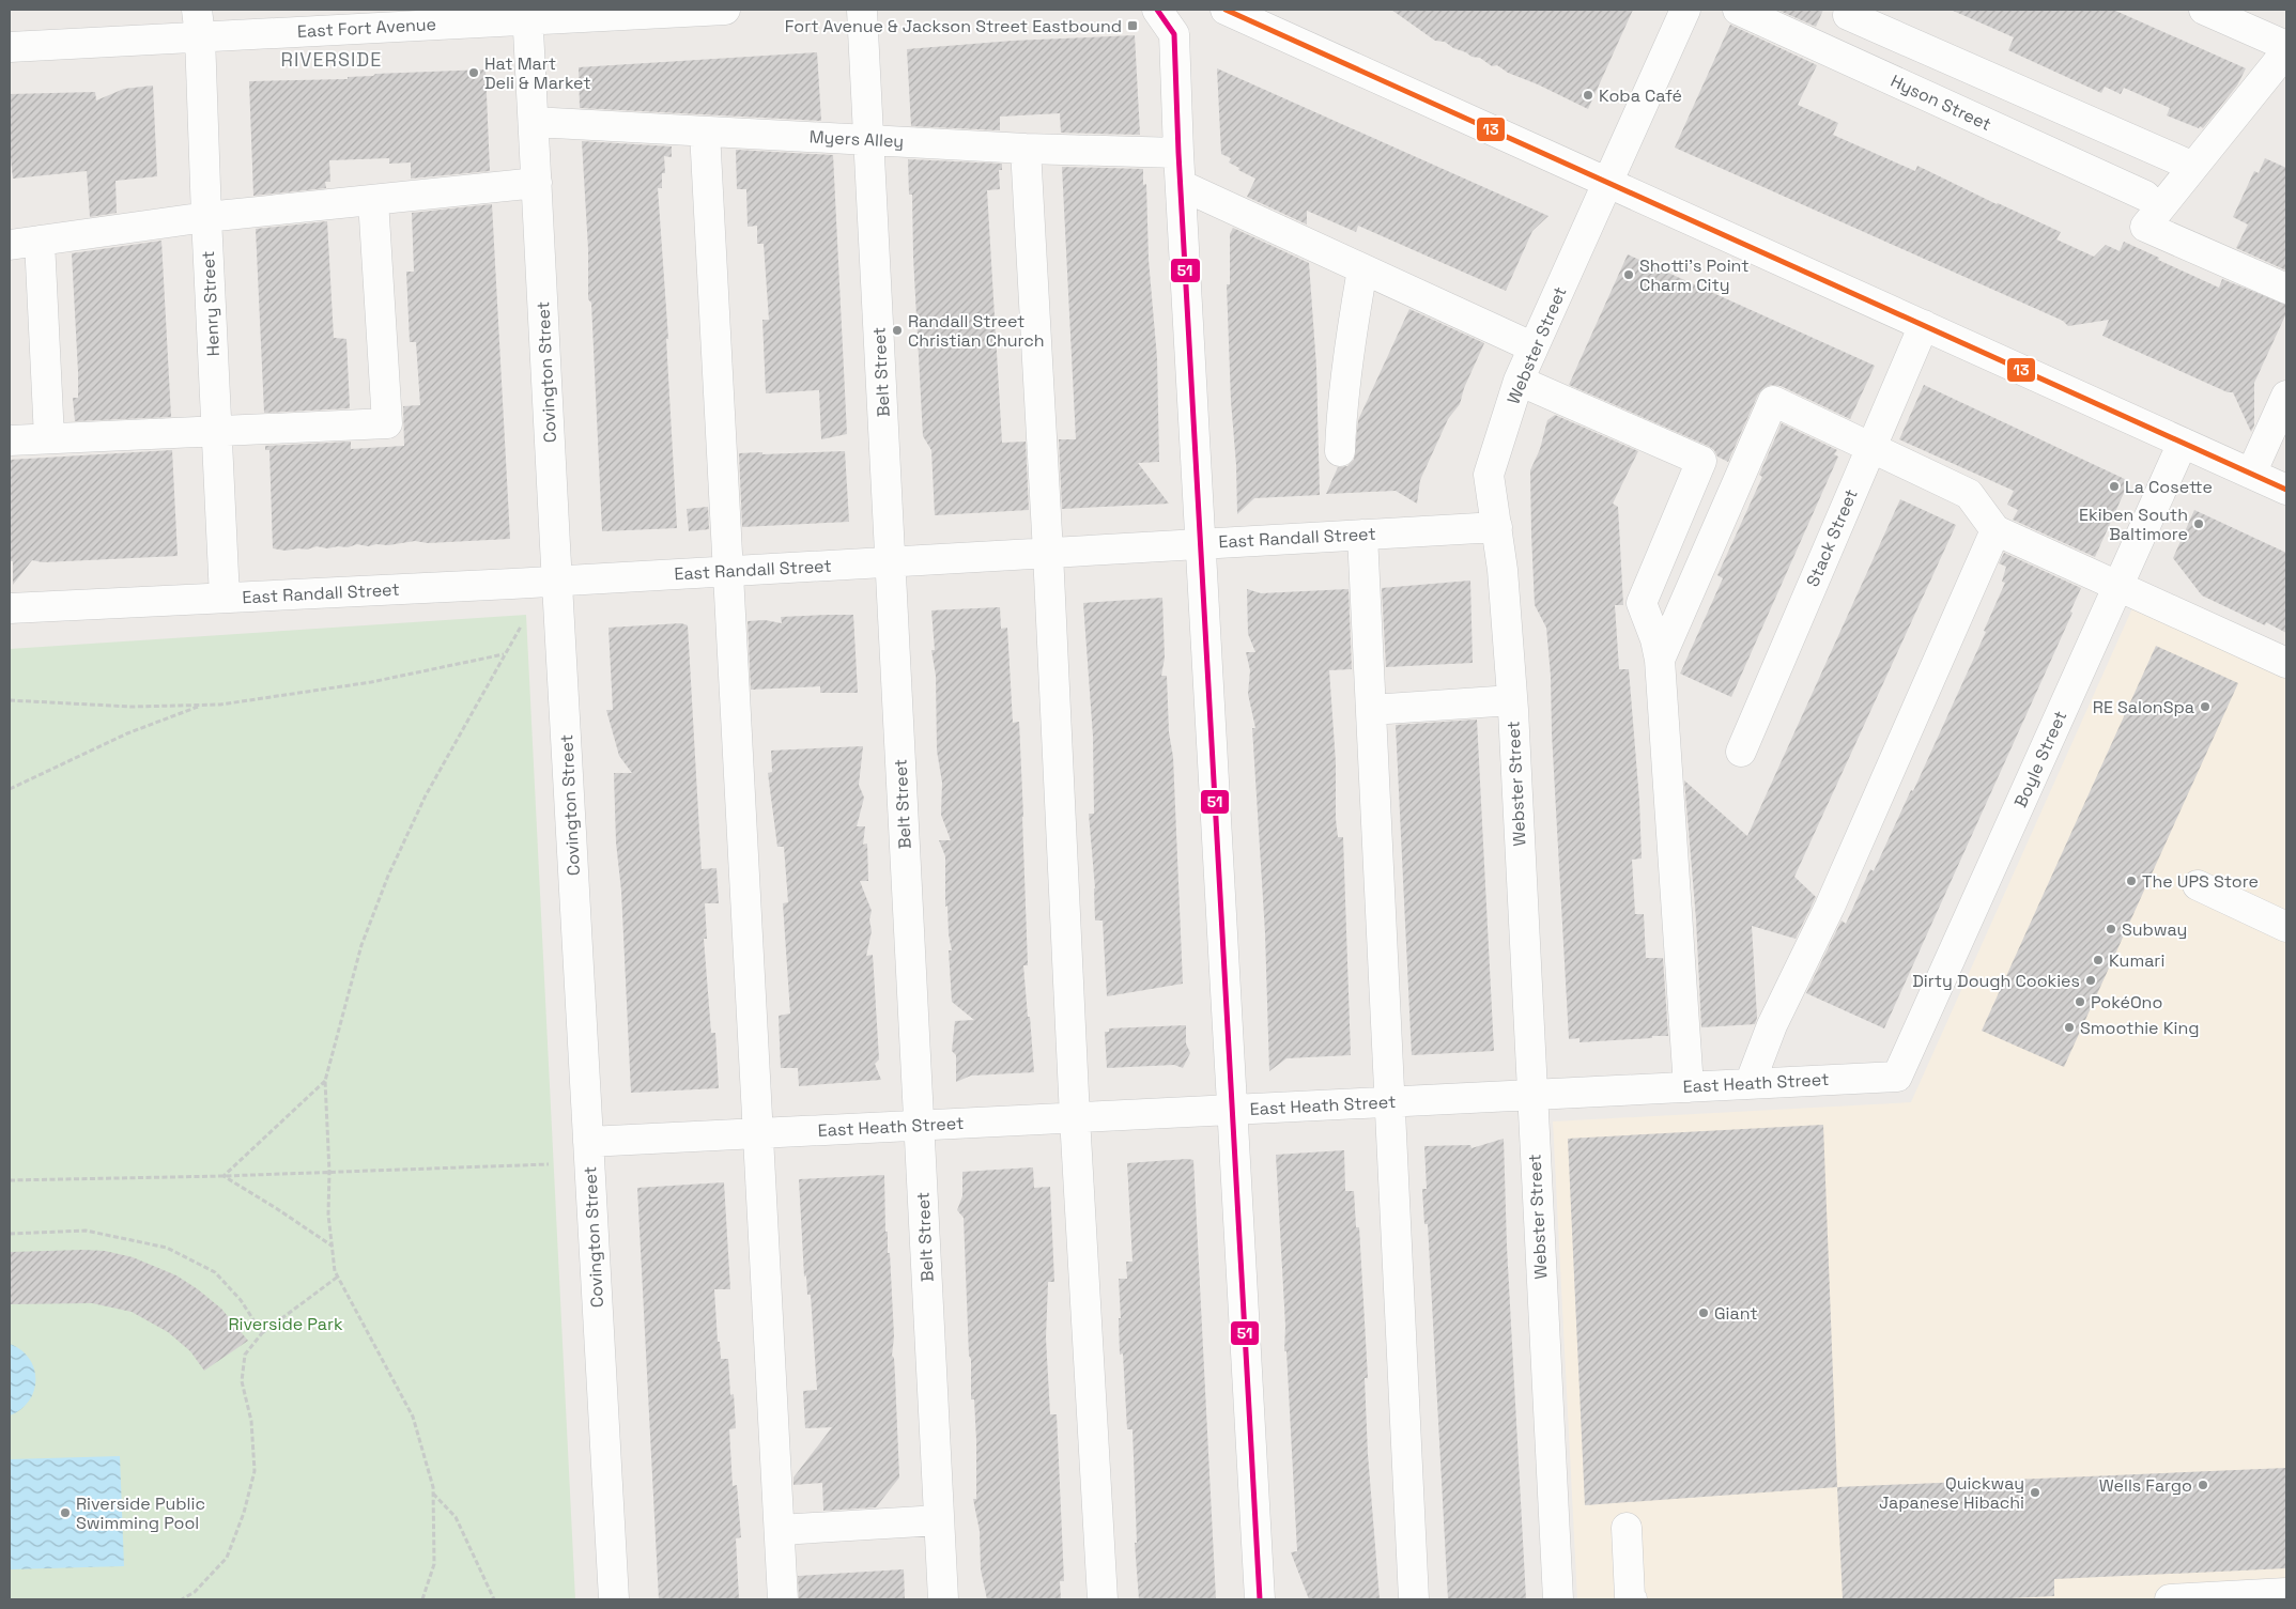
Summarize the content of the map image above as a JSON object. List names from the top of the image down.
{
  "streets": {
    "street": [
      "East Fort Avenue",
      "Hyson Street",
      "Myers Alley",
      "Henry Street",
      "Webster Street",
      "Covington Street",
      "Belt Street",
      "East Randall Street",
      "Stack Street",
      "Boyle Street",
      "East Heath Street"
    ]
  },
  "crossings": [
    ["East Fort Avenue", "Henry Street"],
    ["East Fort Avenue", "Covington Street"],
    ["Myers Alley", "Covington Street"],
    ["Myers Alley", "Belt Street"],
    ["Henry Street", "East Randall Street"],
    ["Webster Street", "East Randall Street"],
    ["Webster Street", "East Heath Street"],
    ["Covington Street", "East Randall Street"],
    ["Covington Street", "East Heath Street"],
    ["Belt Street", "East Randall Street"],
    ["Belt Street", "East Heath Street"],
    ["Boyle Street", "East Heath Street"]
  ],
  "districts": ["RIVERSIDE"],
  "parks": ["Riverside Park"],
  "places": {
    "transit": ["Fort Avenue & Jackson Street Eastbound"],
    "other": [
      "Hat Mart Deli & Market",
      "Koba Café",
      "Shotti's Point Charm City",
      "Randall Street Christian Church",
      "La Cosette",
      "Ekiben South Baltimore",
      "RE SalonSpa",
      "The UPS Store",
      "Subway",
      "Kumari",
      "Dirty Dough Cookies",
      "PokéOno",
      "Smoothie King",
      "Giant",
      "Wells Fargo",
      "Quickway Japanese Hibachi",
      "Riverside Public Swimming Pool"
    ]
  },
  "lines": ["transit line 51", "transit line 13"]
}
